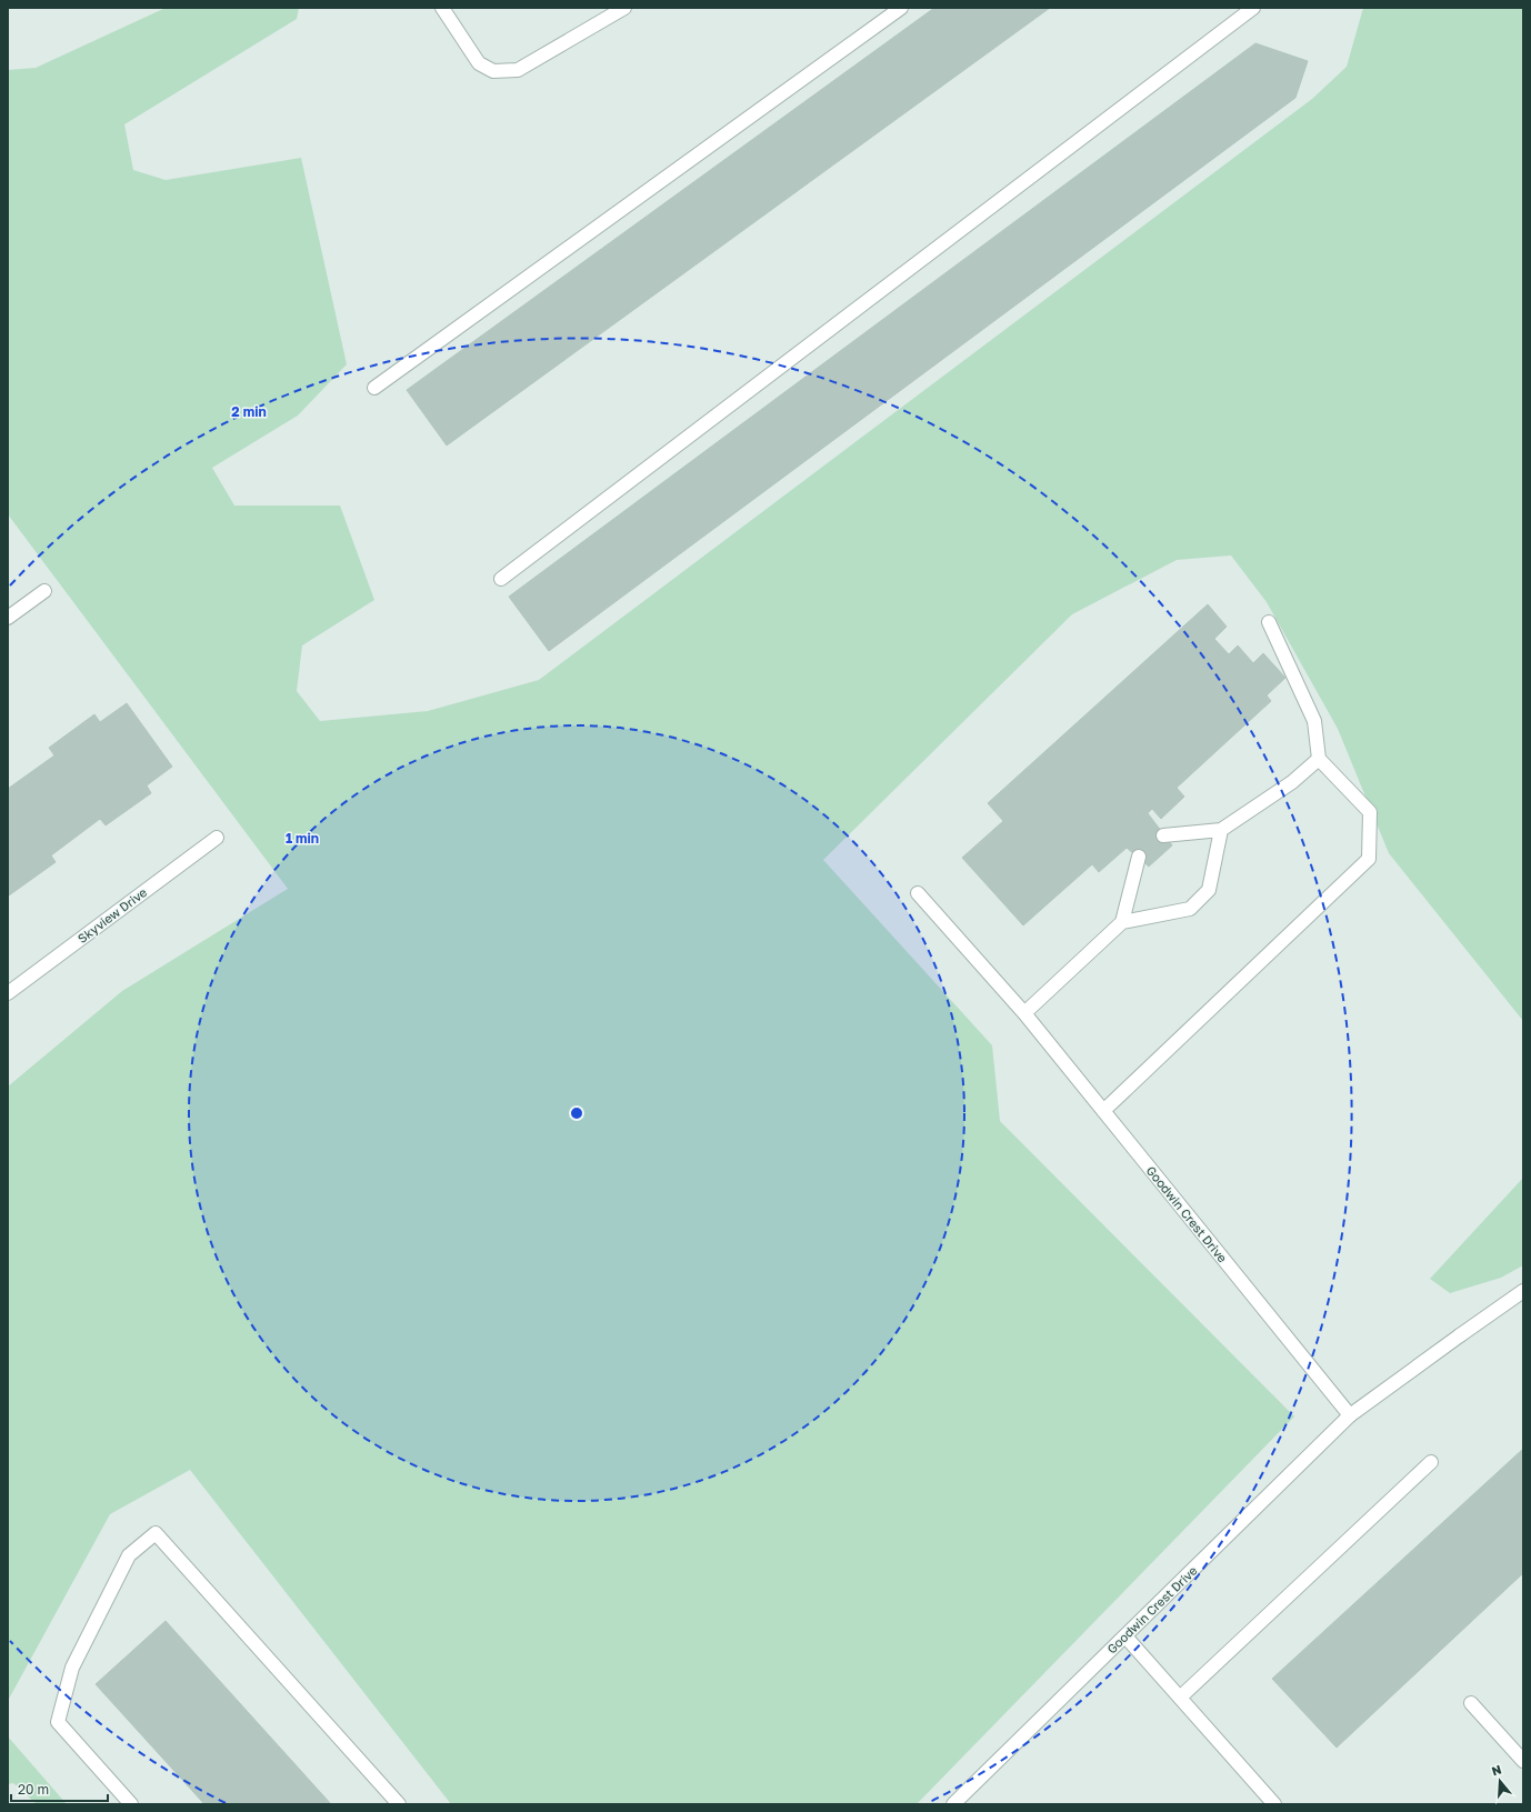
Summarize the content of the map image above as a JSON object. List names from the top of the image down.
{
  "streets": {
    "street": ["Skyview Drive", "Goodwin Crest Drive"]
  },
  "scale_bar": "20 m",
  "north": "top",
  "rings": ["2 min", "1 min"]
}
